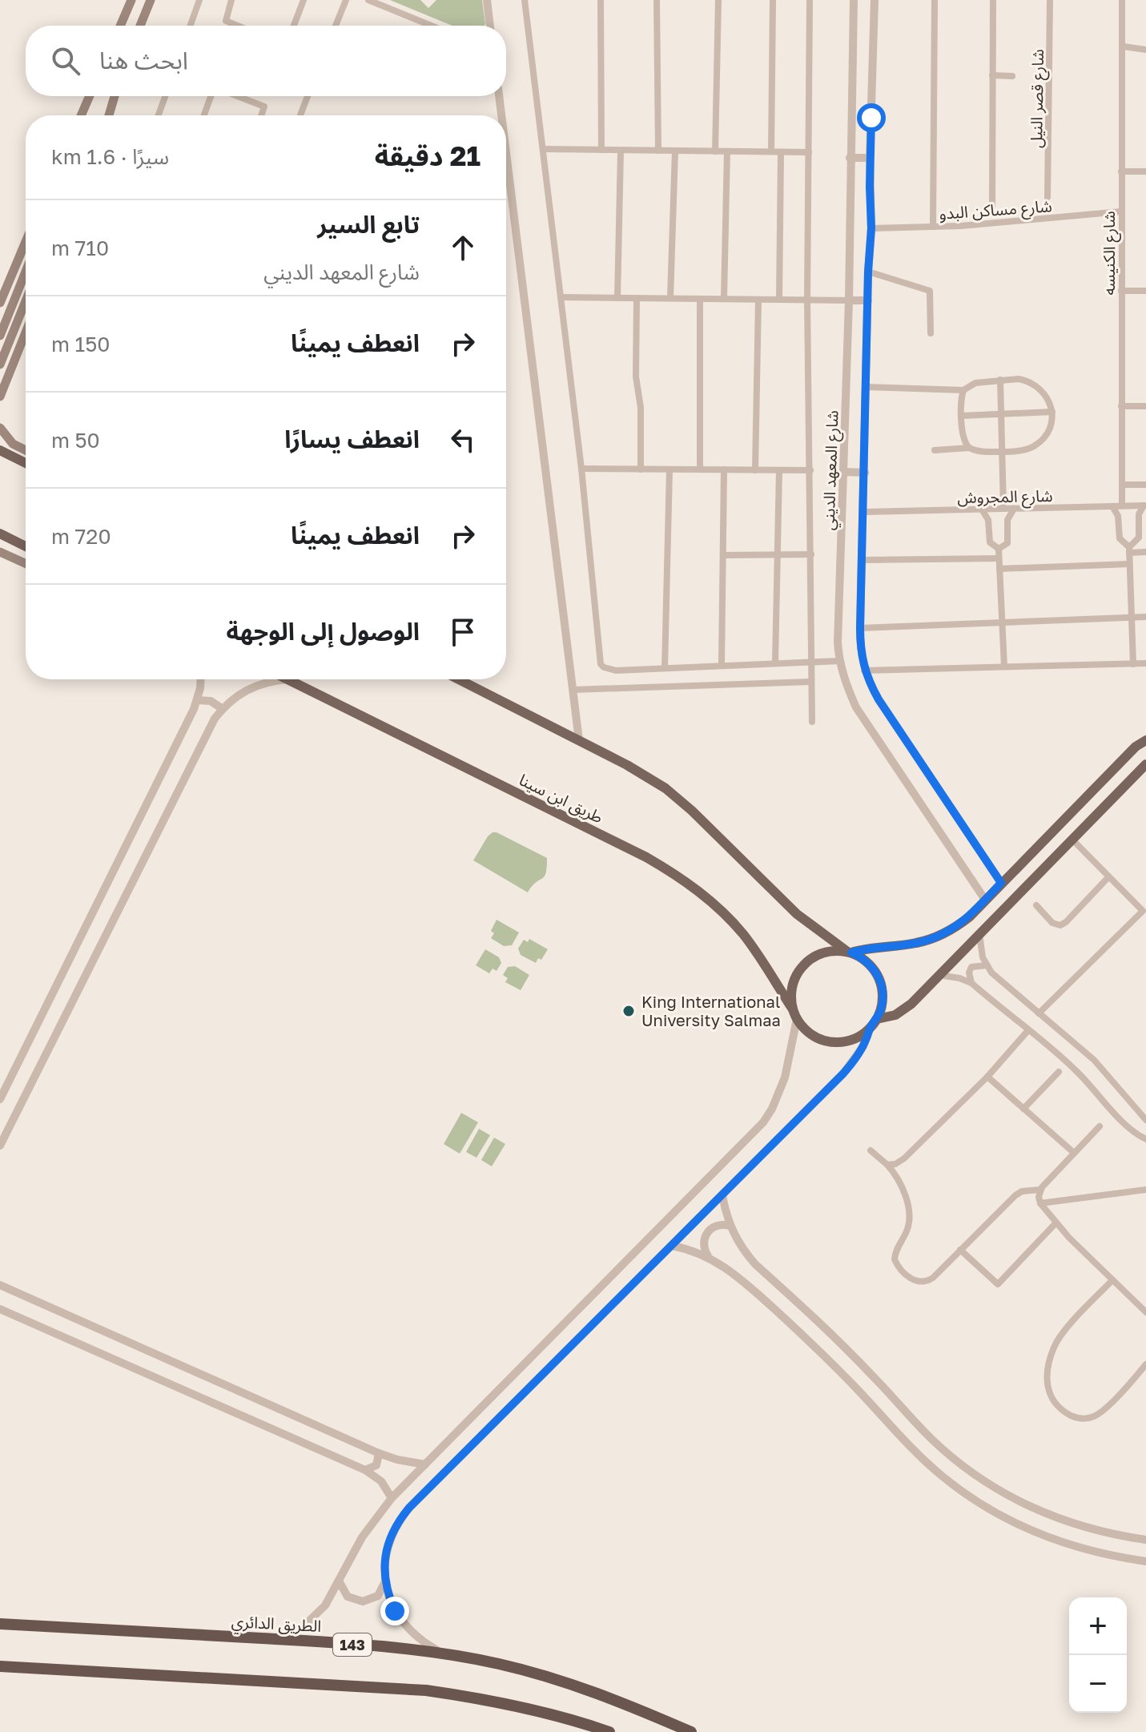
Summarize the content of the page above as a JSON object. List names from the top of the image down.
{
  "streets": {
    "highway": ["الطريق الدائري", "143"],
    "main road": ["طريق ابن سينا"],
    "street": [
      "شارع قصر النيل",
      "شارع مساكن البدو",
      "شارع الكنيسه",
      "شارع المعهد الديني",
      "شارع المجروش"
    ]
  },
  "crossings": [
    ["شارع مساكن البدو", "شارع الكنيسه"],
    ["شارع مساكن البدو", "شارع المعهد الديني"],
    ["شارع الكنيسه", "شارع المجروش"],
    ["شارع المعهد الديني", "شارع المجروش"]
  ],
  "places": ["King International University Salmaa"],
  "page": {
    "search": "ابحث هنا",
    "heading": ["21 دقيقة", "سيرًا · 1.6 km"],
    "list": [
      ["تابع السير", "شارع المعهد الديني", "710 m"],
      ["انعطف يمينًا", "150 m"],
      ["انعطف يسارًا", "50 m"],
      ["انعطف يمينًا", "720 m"],
      "الوصول إلى الوجهة"
    ],
    "map_buttons": ["+", "−"]
  }
}
